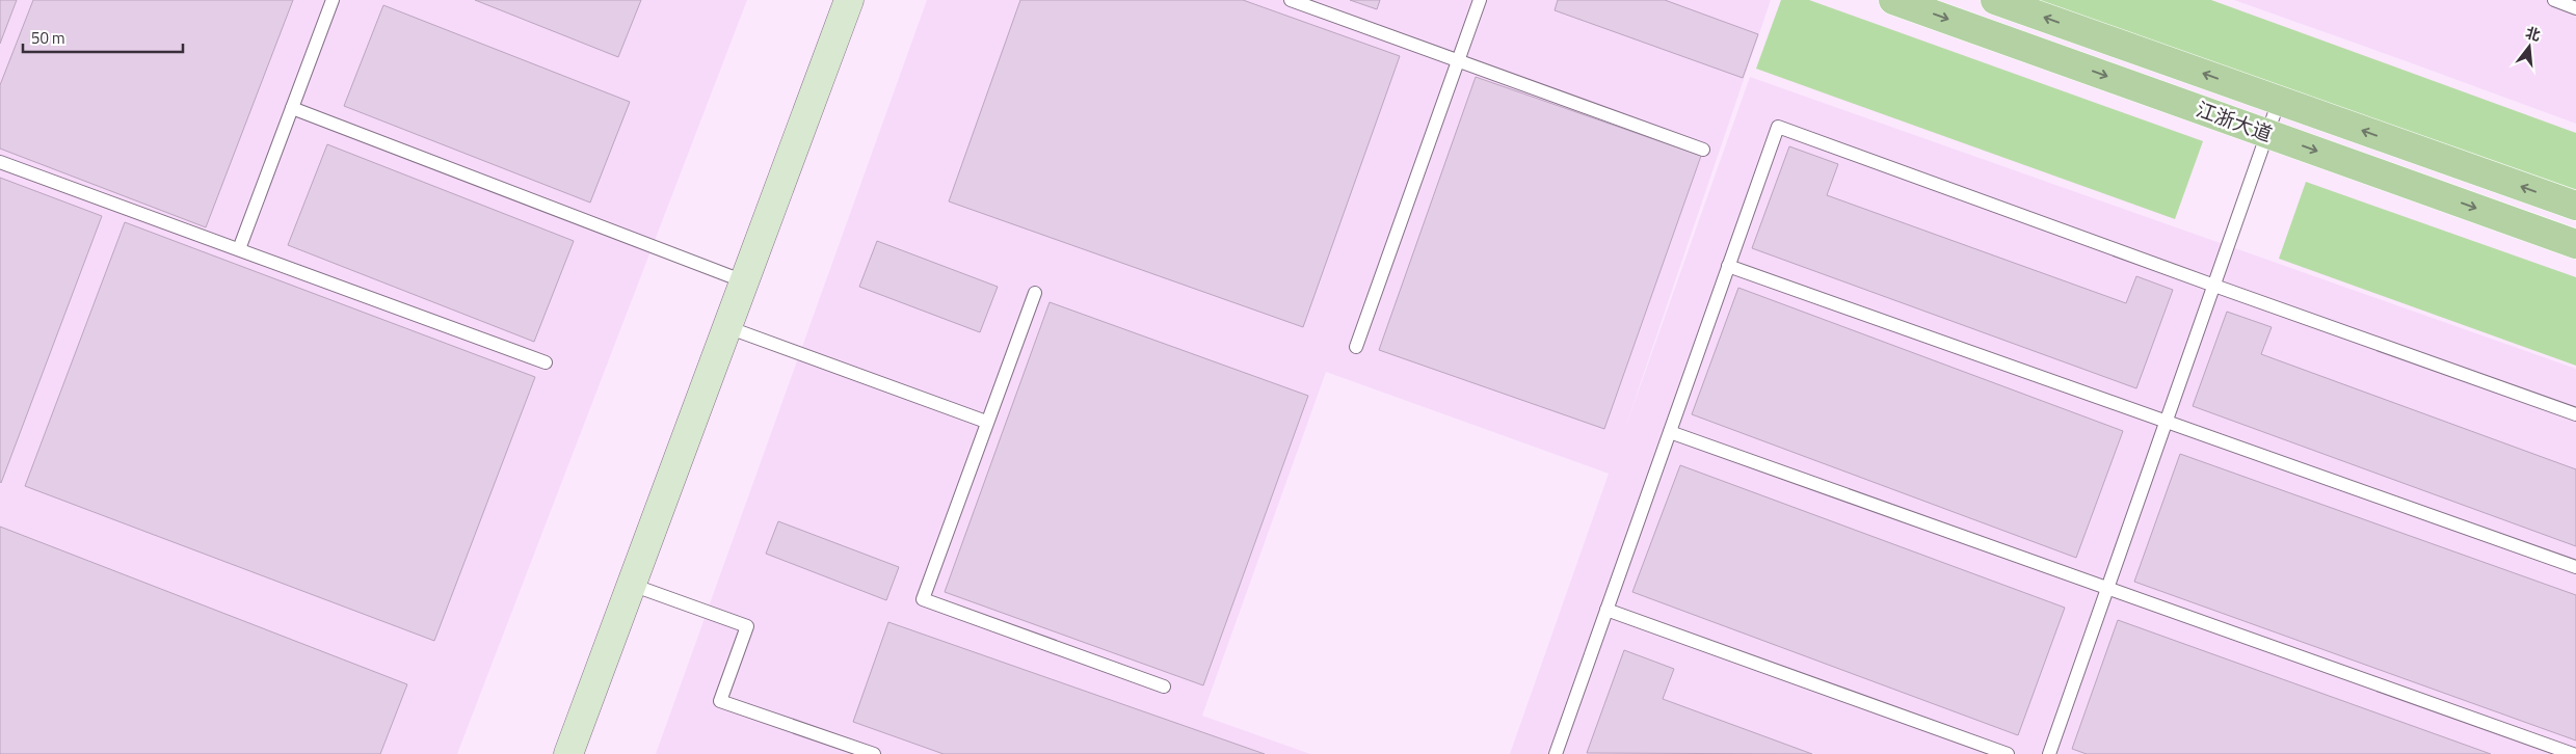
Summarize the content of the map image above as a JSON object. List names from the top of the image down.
{
  "streets": {
    "main road": ["江浙大道"]
  },
  "scale_bar": "50 m",
  "north": "top"
}
